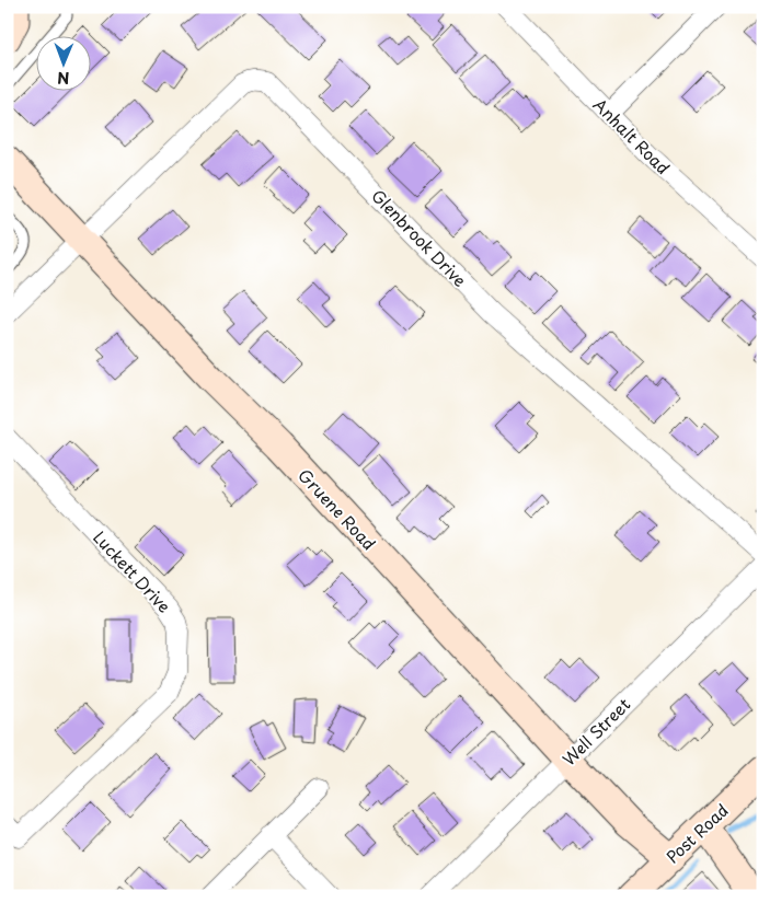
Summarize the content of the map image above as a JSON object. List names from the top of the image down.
{
  "streets": {
    "street": [
      "Anhalt Road",
      "Glenbrook Drive",
      "Gruene Road",
      "Luckett Drive",
      "Well Street",
      "Post Road"
    ]
  },
  "crossings": [
    ["Glenbrook Drive", "Gruene Road"],
    ["Gruene Road", "Well Street"],
    ["Gruene Road", "Post Road"]
  ],
  "north": "bottom"
}
